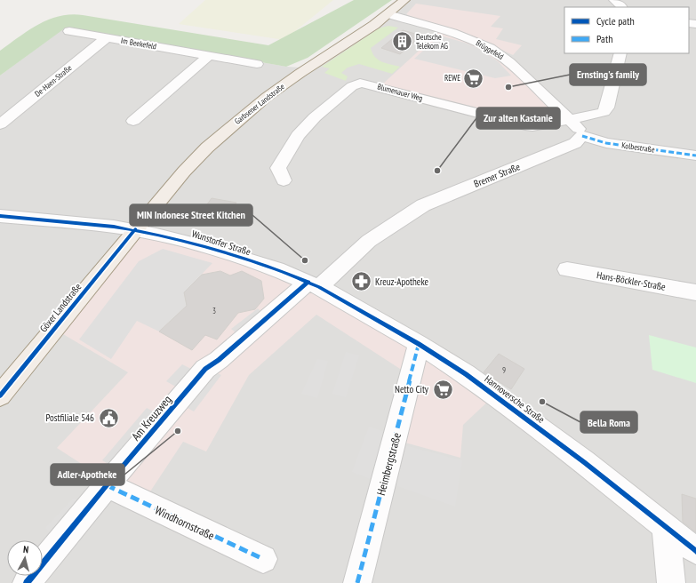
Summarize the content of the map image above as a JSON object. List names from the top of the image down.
{
  "streets": {
    "main road": ["Garbsener Landstraße", "Göxer Landstraße"],
    "street": [
      "Im Beekefeld",
      "Brüggefeld",
      "De-Haen-Straße",
      "Blumenauer Weg",
      "Kolbestraße",
      "Bremer Straße",
      "Wunstorfer Straße",
      "Hans-Böckler-Straße",
      "Hannoversche Straße",
      "Am Kreuzweg",
      "Heimbergstraße",
      "Windhornstraße"
    ]
  },
  "crossings": [
    ["Im Beekefeld", "De-Haen-Straße"],
    ["Brüggefeld", "Blumenauer Weg"],
    ["Brüggefeld", "Garbsener Landstraße"],
    ["Garbsener Landstraße", "Wunstorfer Straße"],
    ["Garbsener Landstraße", "Göxer Landstraße"],
    ["Kolbestraße", "Bremer Straße"],
    ["Bremer Straße", "Wunstorfer Straße"],
    ["Bremer Straße", "Hannoversche Straße"],
    ["Bremer Straße", "Am Kreuzweg"],
    ["Wunstorfer Straße", "Göxer Landstraße"],
    ["Wunstorfer Straße", "Hannoversche Straße"],
    ["Wunstorfer Straße", "Am Kreuzweg"],
    ["Hannoversche Straße", "Am Kreuzweg"],
    ["Hannoversche Straße", "Heimbergstraße"],
    ["Am Kreuzweg", "Windhornstraße"]
  ],
  "places": {
    "building": ["Deutsche Telekom AG"],
    "supermarket": ["REWE", "Netto City"],
    "other": [
      "Ernsting's family",
      "Zur alten Kastanie",
      "MIN Indonese Street Kitchen",
      "Bella Roma",
      "Adler-Apotheke"
    ],
    "pharmacy": ["Kreuz-Apotheke"],
    "public building": ["Postfiliale 546"]
  },
  "house_numbers": ["3", "9"],
  "legend": ["Cycle path", "Path"],
  "north": "top"
}
